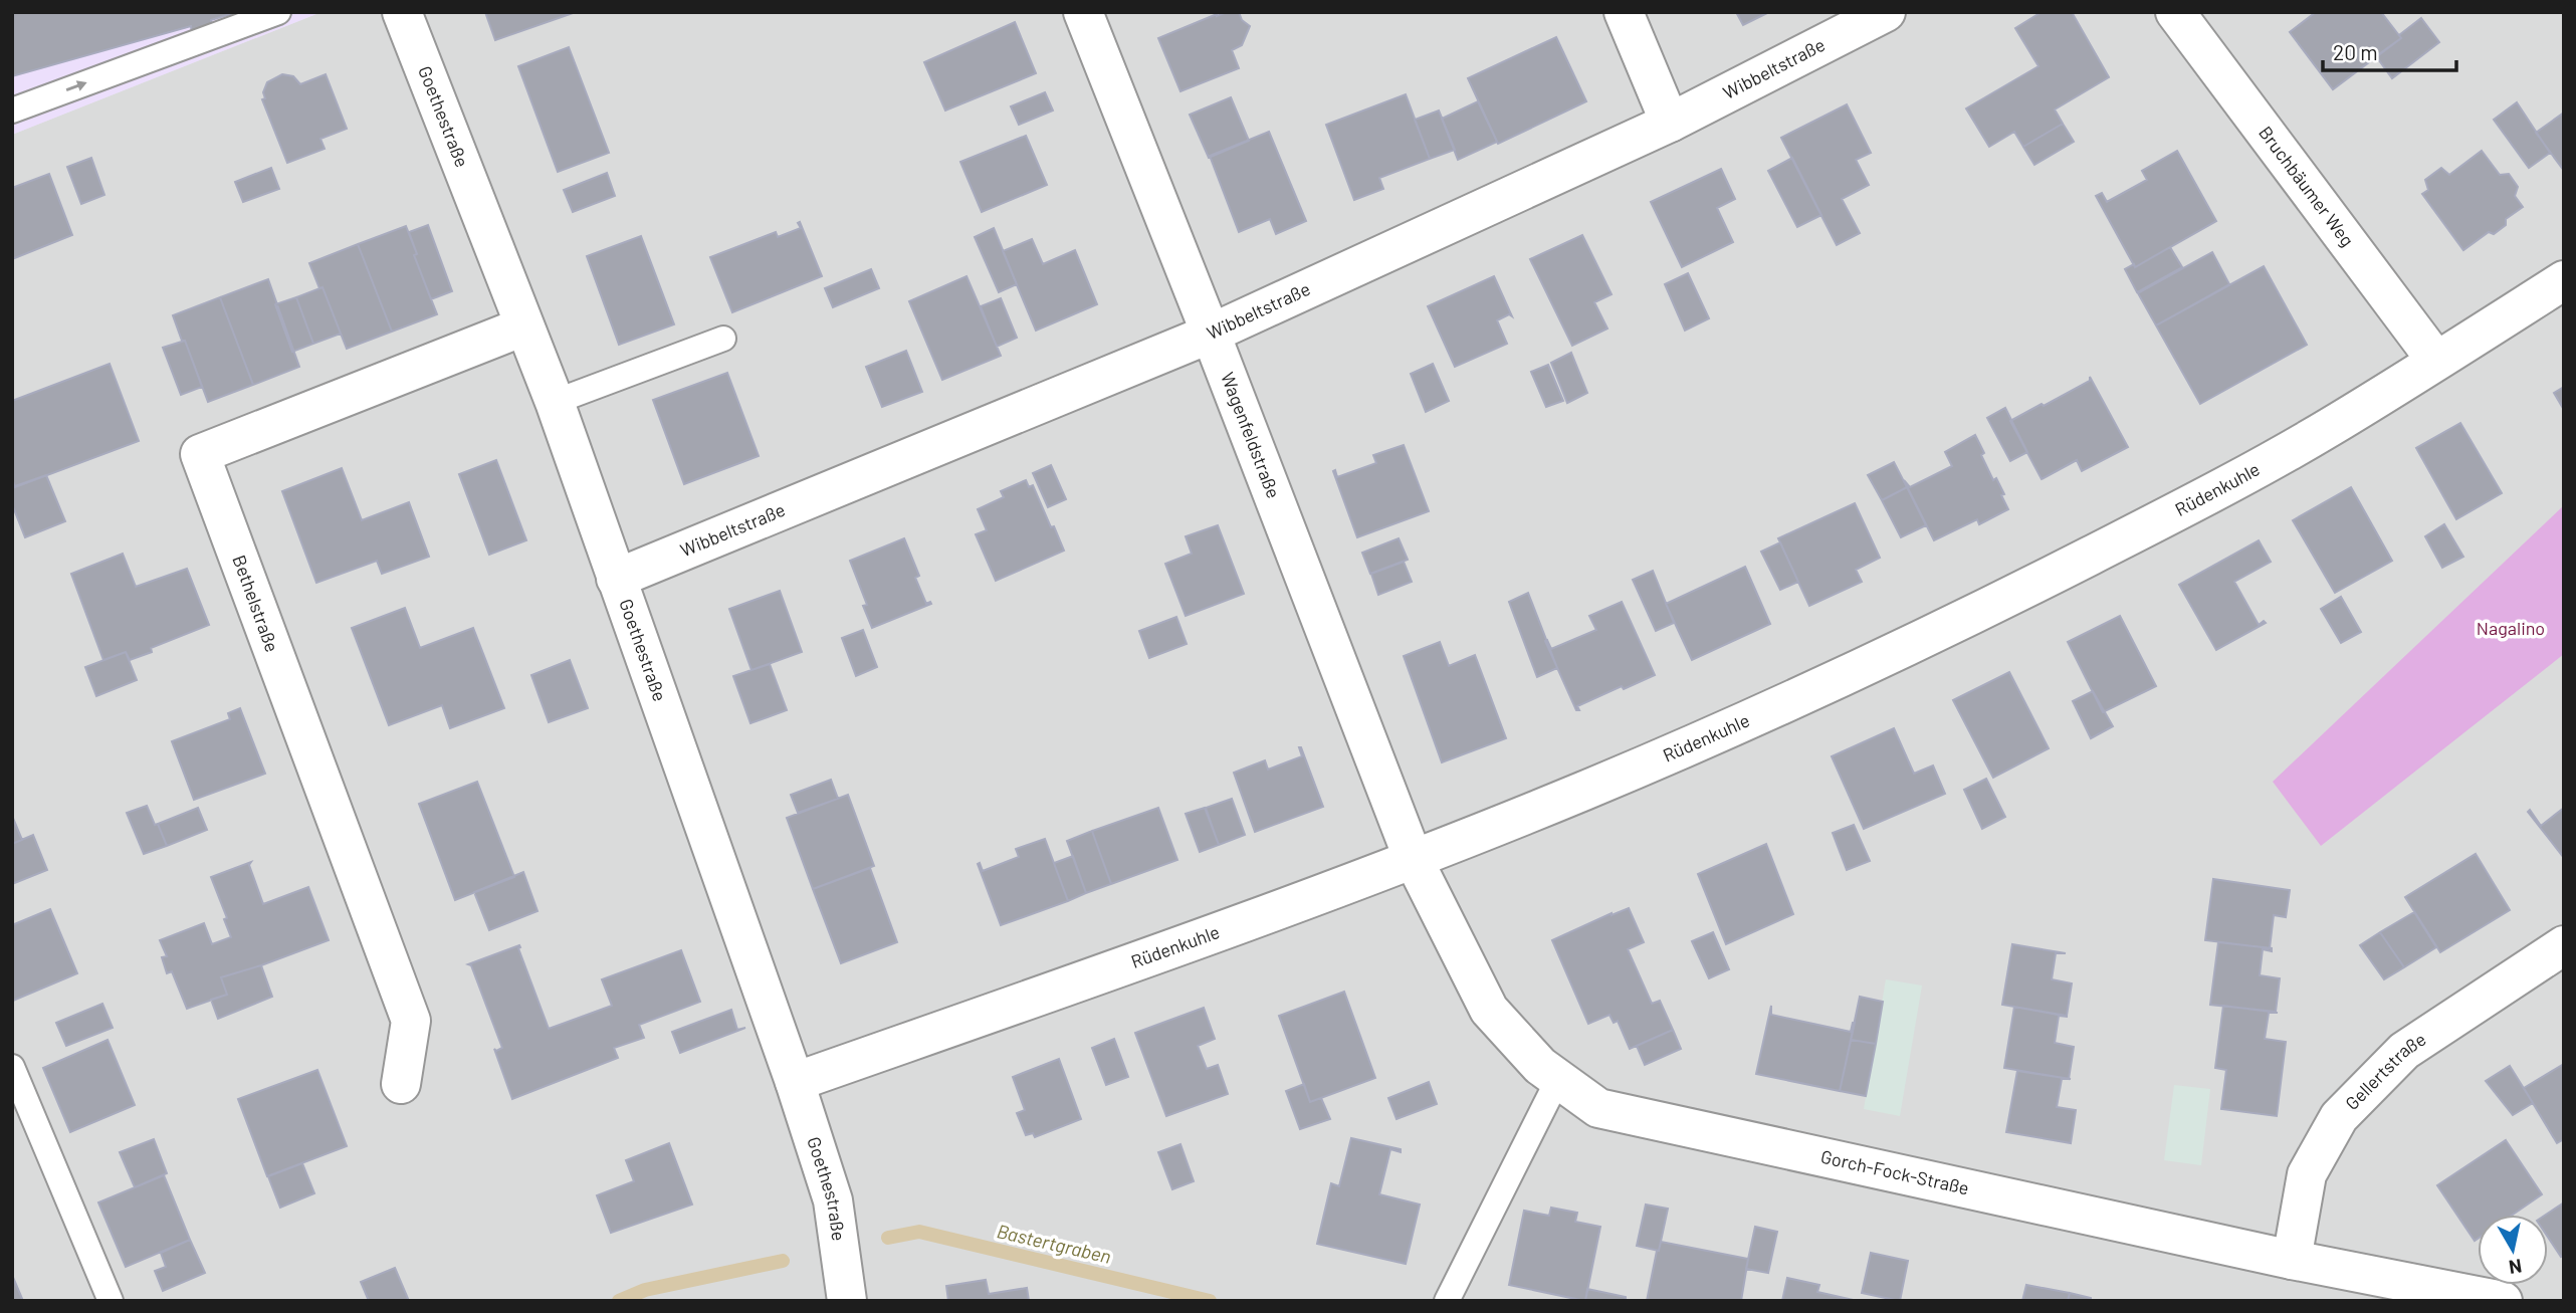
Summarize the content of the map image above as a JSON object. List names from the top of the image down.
{
  "streets": {
    "street": [
      "Wibbeltstraße",
      "Goethestraße",
      "Bruchbäumer Weg",
      "Wagenfeldstraße",
      "Rüdenkuhle",
      "Bethelstraße",
      "Gellertstraße",
      "Gorch-Fock-Straße"
    ]
  },
  "crossings": [
    ["Wibbeltstraße", "Goethestraße"],
    ["Wibbeltstraße", "Wagenfeldstraße"],
    ["Goethestraße", "Rüdenkuhle"],
    ["Goethestraße", "Bethelstraße"],
    ["Bruchbäumer Weg", "Rüdenkuhle"],
    ["Wagenfeldstraße", "Rüdenkuhle"],
    ["Wagenfeldstraße", "Gorch-Fock-Straße"],
    ["Rüdenkuhle", "Gorch-Fock-Straße"],
    ["Gellertstraße", "Gorch-Fock-Straße"]
  ],
  "water": ["Bastertgraben"],
  "parks": ["Nagalino"],
  "scale_bar": "20 m",
  "north": "bottom"
}
